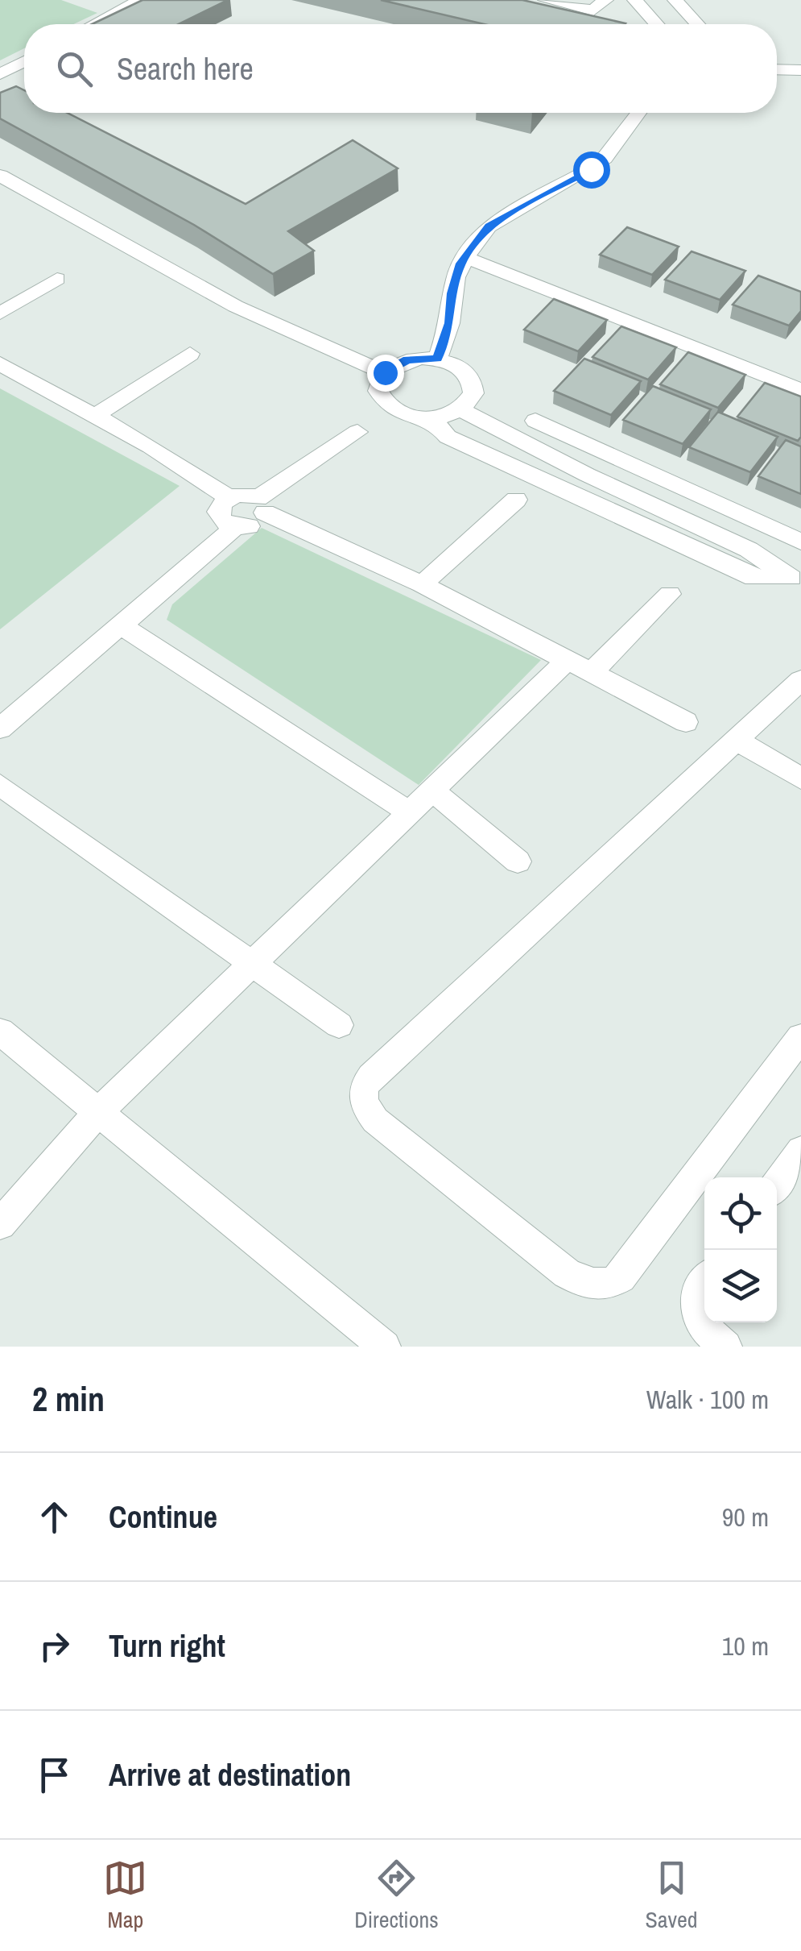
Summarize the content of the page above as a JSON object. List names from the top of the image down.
{
  "page": {
    "search": "Search here",
    "heading": ["2 min", "Walk · 100 m"],
    "list": [
      ["Continue", "90 m"],
      ["Turn right", "10 m"],
      "Arrive at destination"
    ],
    "nav": ["Map", "Directions", "Saved"]
  }
}
